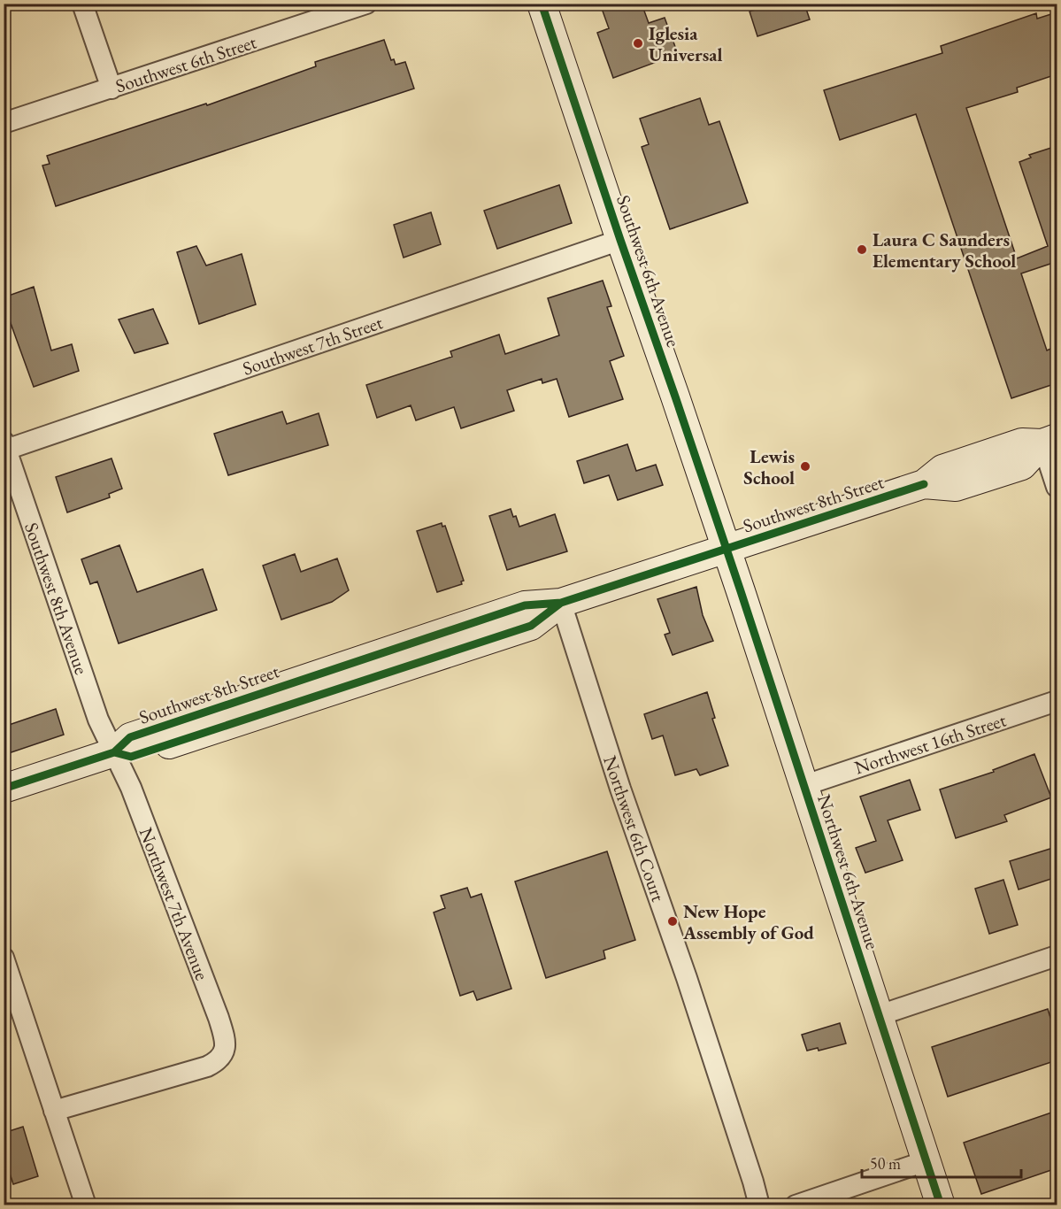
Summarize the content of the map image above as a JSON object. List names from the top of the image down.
{
  "streets": {
    "street": [
      "Southwest 6th Street",
      "Southwest 6th Avenue",
      "Southwest 7th Street",
      "Southwest 8th Street",
      "Southwest 8th Avenue",
      "Northwest 16th Street",
      "Northwest 6th Court",
      "Northwest 6th Avenue",
      "Northwest 7th Avenue"
    ]
  },
  "crossings": [
    ["Southwest 6th Avenue", "Southwest 7th Street"],
    ["Southwest 6th Avenue", "Southwest 8th Street"],
    ["Southwest 6th Avenue", "Northwest 6th Avenue"],
    ["Southwest 7th Street", "Southwest 8th Avenue"],
    ["Southwest 8th Street", "Southwest 8th Avenue"],
    ["Southwest 8th Street", "Northwest 6th Court"],
    ["Southwest 8th Street", "Northwest 6th Avenue"],
    ["Southwest 8th Street", "Northwest 7th Avenue"],
    ["Southwest 8th Avenue", "Northwest 7th Avenue"],
    ["Northwest 16th Street", "Northwest 6th Avenue"]
  ],
  "places": [
    "Iglesia Universal",
    "Laura C Saunders Elementary School",
    "Lewis School",
    "New Hope Assembly of God"
  ],
  "scale_bar": "50 m"
}
